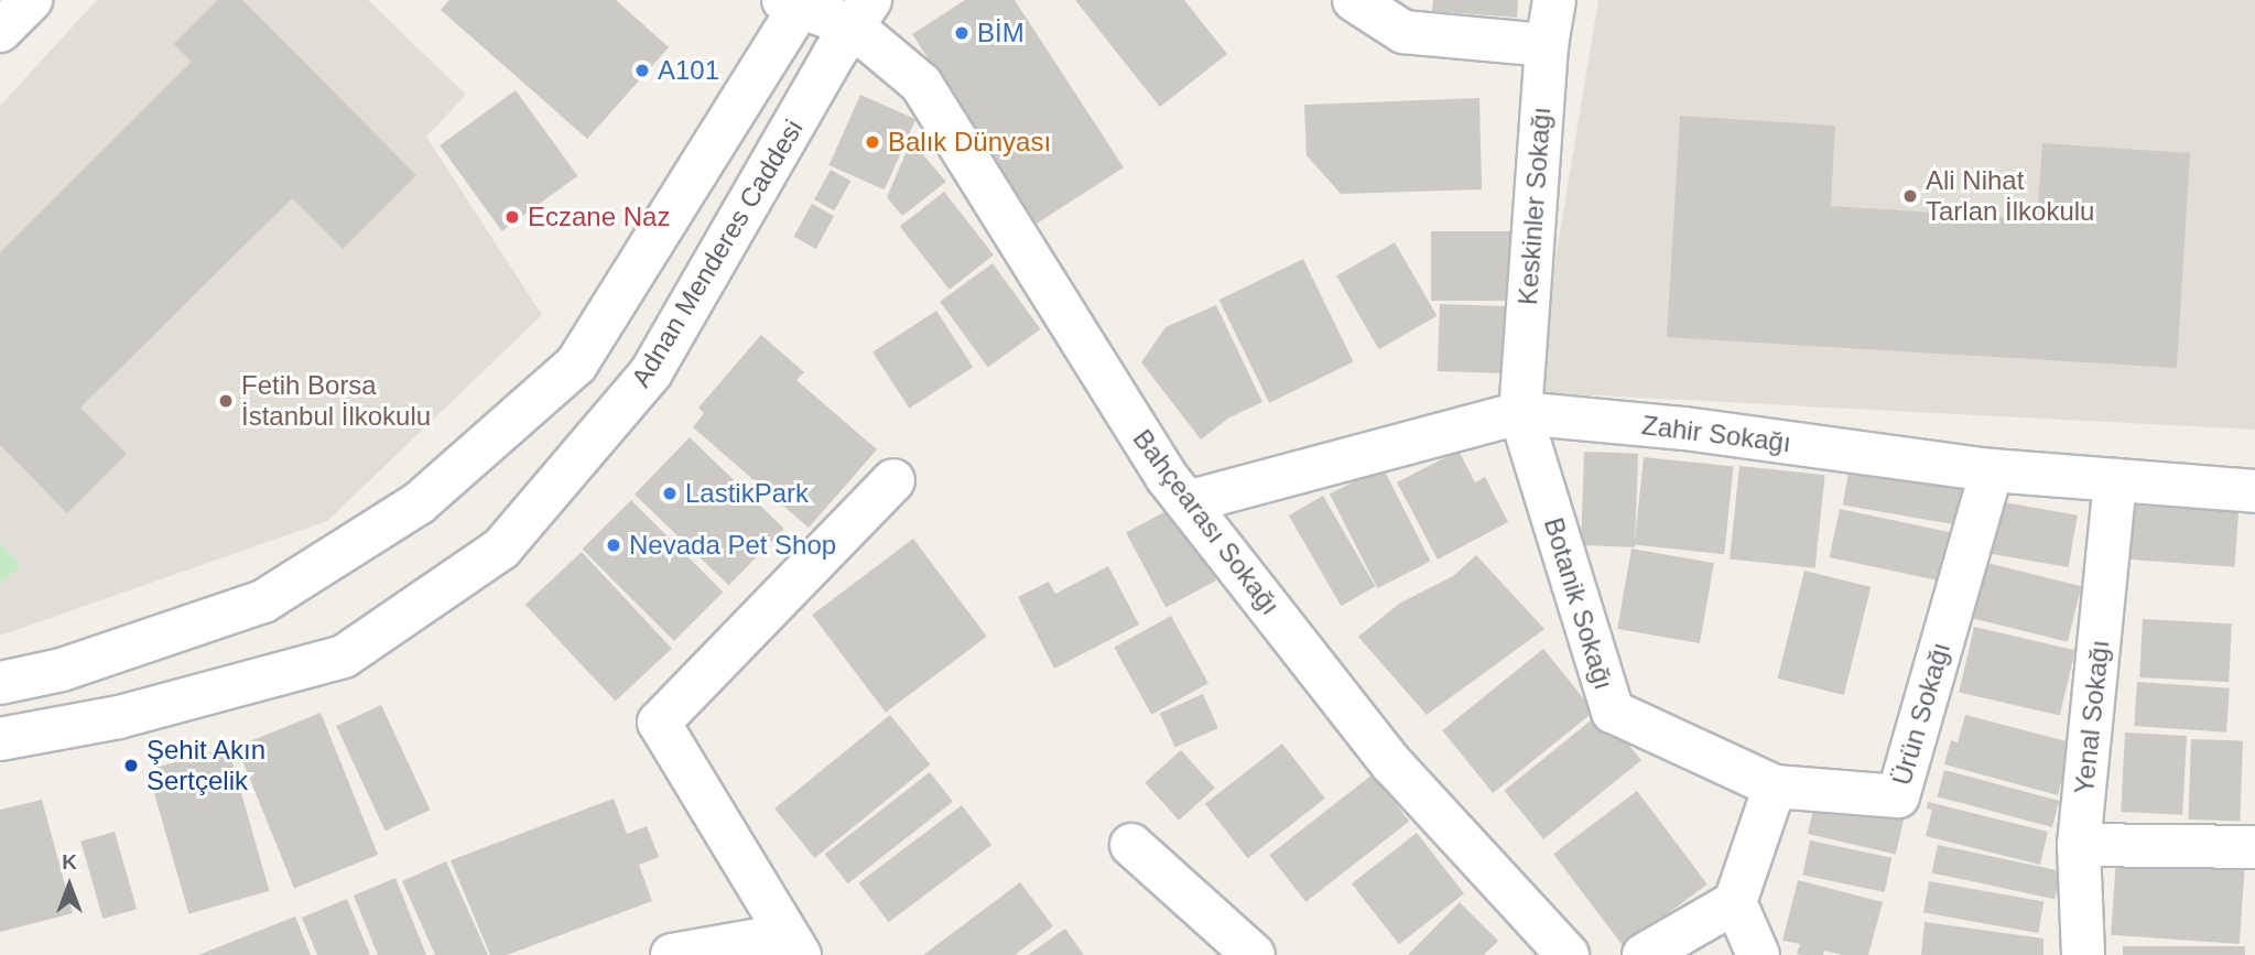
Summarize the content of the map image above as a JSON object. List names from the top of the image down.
{
  "streets": {
    "street": [
      "Keskinler Sokağı",
      "Adnan Menderes Caddesi",
      "Zahir Sokağı",
      "Bahçearası Sokağı",
      "Botanik Sokağı",
      "Ürün Sokağı",
      "Yenal Sokağı"
    ]
  },
  "crossings": [
    ["Keskinler Sokağı", "Zahir Sokağı"],
    ["Keskinler Sokağı", "Botanik Sokağı"],
    ["Adnan Menderes Caddesi", "Bahçearası Sokağı"],
    ["Zahir Sokağı", "Bahçearası Sokağı"],
    ["Zahir Sokağı", "Botanik Sokağı"],
    ["Zahir Sokağı", "Ürün Sokağı"],
    ["Zahir Sokağı", "Yenal Sokağı"],
    ["Botanik Sokağı", "Ürün Sokağı"]
  ],
  "places": [
    "BİM",
    "A101",
    "Balık Dünyası",
    "Ali Nihat Tarlan İlkokulu",
    "Eczane Naz",
    "Fetih Borsa İstanbul İlkokulu",
    "LastikPark",
    "Nevada Pet Shop",
    "Şehit Akın Sertçelik"
  ],
  "north": "top"
}
